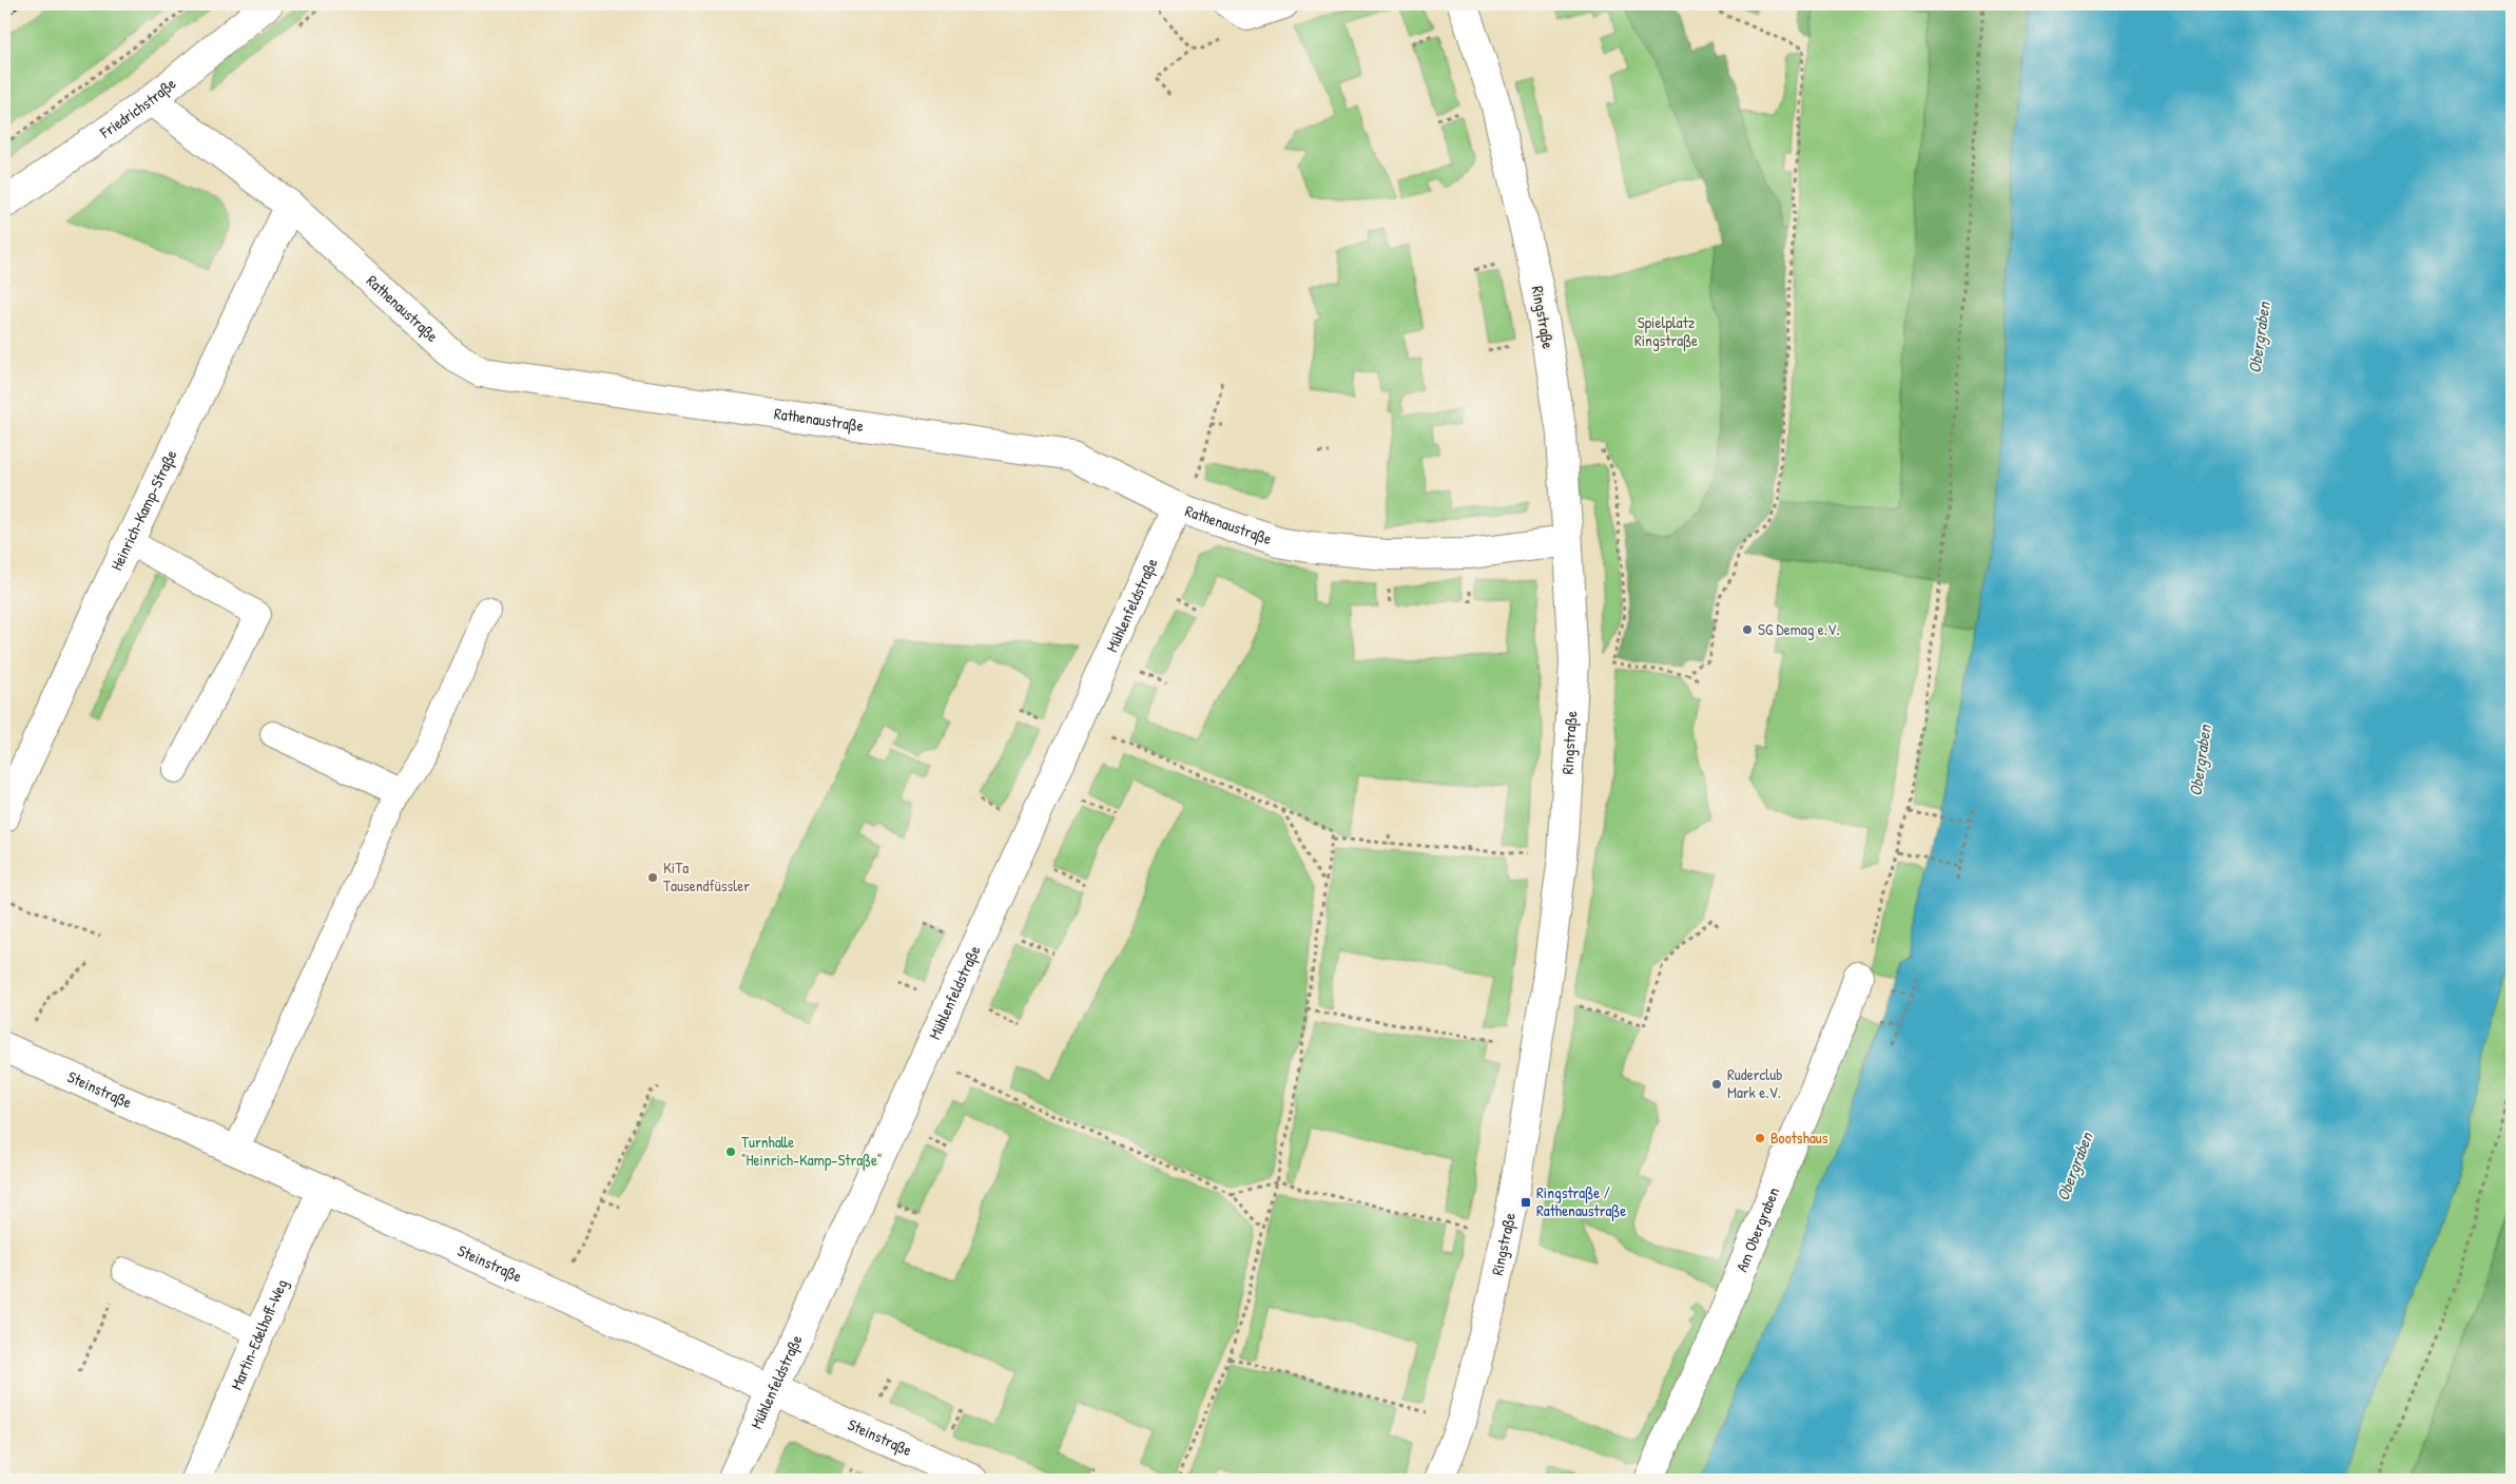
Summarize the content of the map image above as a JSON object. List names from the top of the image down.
{
  "streets": {
    "street": [
      "Friedrichstraße",
      "Rathenaustraße",
      "Ringstraße",
      "Heinrich-Kamp-Straße",
      "Mühlenfeldstraße",
      "Steinstraße",
      "Am Obergraben",
      "Martin-Edelhoff-Weg"
    ]
  },
  "crossings": [
    ["Friedrichstraße", "Rathenaustraße"],
    ["Rathenaustraße", "Ringstraße"],
    ["Rathenaustraße", "Heinrich-Kamp-Straße"],
    ["Rathenaustraße", "Mühlenfeldstraße"],
    ["Mühlenfeldstraße", "Steinstraße"],
    ["Steinstraße", "Martin-Edelhoff-Weg"]
  ],
  "water": ["Obergraben"],
  "parks": ["Spielplatz Ringstraße"],
  "places": {
    "other": [
      "SG Demag e.V.",
      "KiTa Tausendfüssler",
      "Ruderclub Mark e.V.",
      "Bootshaus",
      "Turnhalle \"Heinrich-Kamp-Straße\""
    ],
    "transit": ["Ringstraße / Rathenaustraße"]
  }
}
